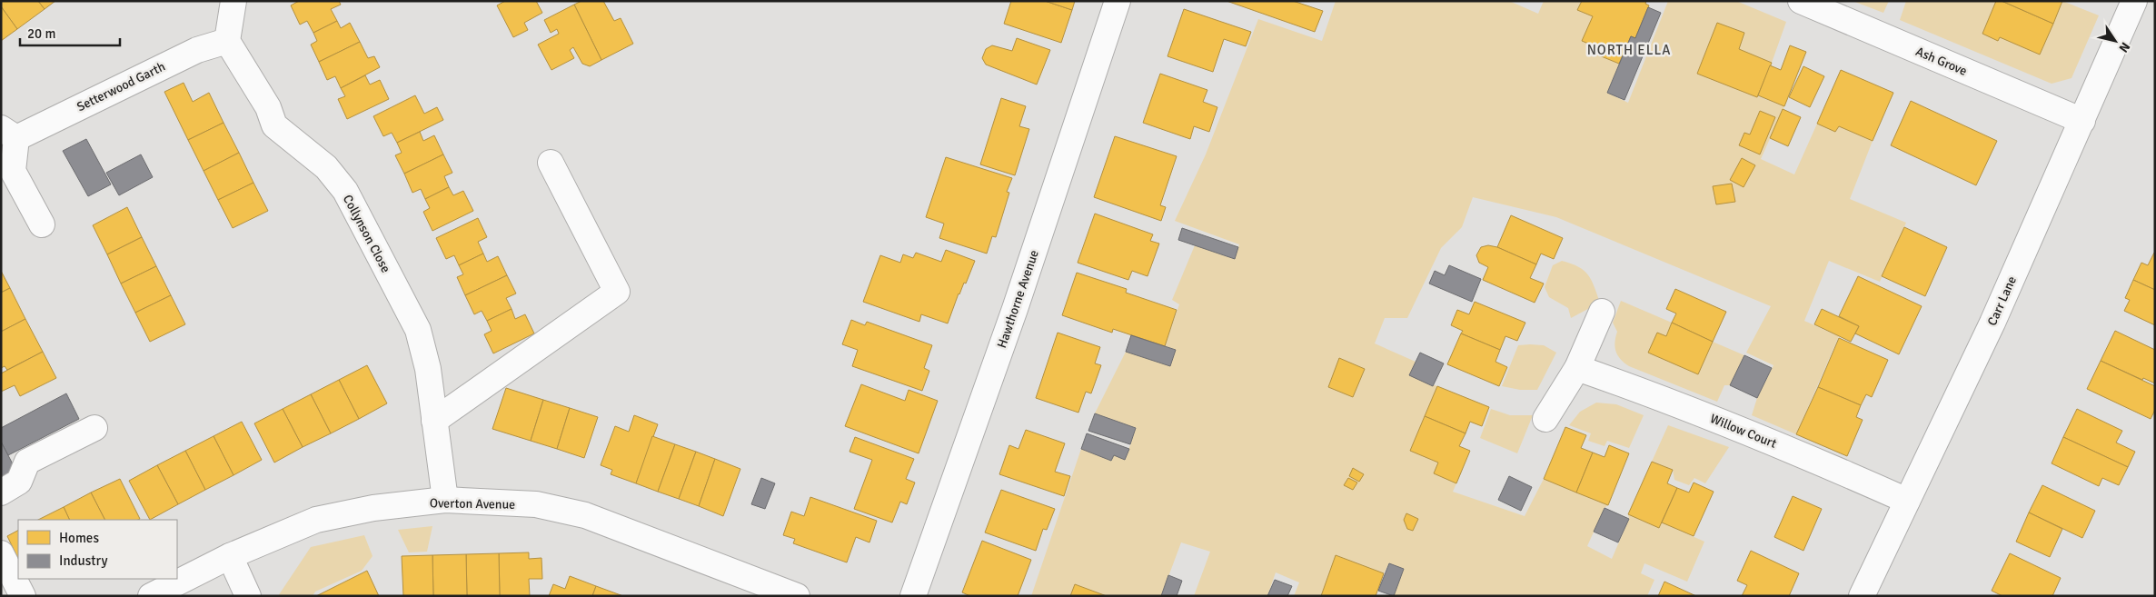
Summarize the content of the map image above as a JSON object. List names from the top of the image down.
{
  "streets": {
    "street": [
      "Ash Grove",
      "Setterwood Garth",
      "Collynson Close",
      "Hawthorne Avenue",
      "Carr Lane",
      "Willow Court",
      "Overton Avenue"
    ]
  },
  "crossings": [
    ["Ash Grove", "Carr Lane"],
    ["Setterwood Garth", "Collynson Close"],
    ["Collynson Close", "Overton Avenue"],
    ["Carr Lane", "Willow Court"]
  ],
  "districts": ["NORTH ELLA"],
  "legend": ["Homes", "Industry"],
  "scale_bar": "20 m",
  "north": "bottom right"
}
